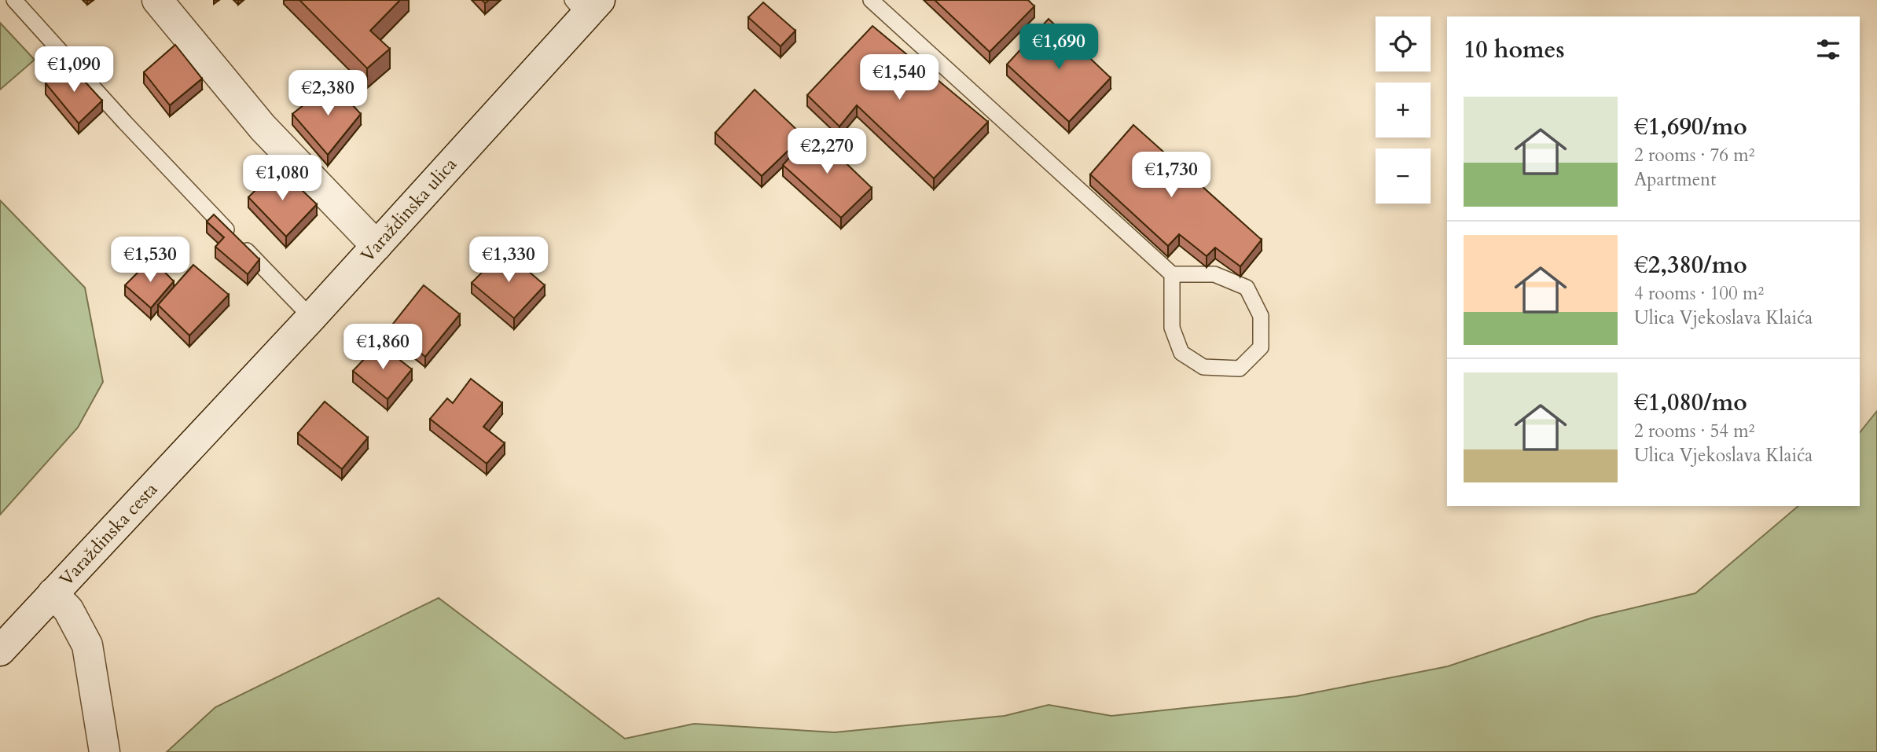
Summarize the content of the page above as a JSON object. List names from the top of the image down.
{
  "streets": {
    "main road": ["Varaždinska ulica", "Varaždinska cesta"]
  },
  "crossings": [
    ["Varaždinska ulica", "Varaždinska cesta"]
  ],
  "page": {
    "map_buttons": ["+", "−"],
    "heading": "10 homes",
    "price": [
      "€1,690",
      "€1,090",
      "€1,540",
      "€2,380",
      "€2,270",
      "€1,730",
      "€1,080",
      "€1,530",
      "€1,330",
      "€1,860"
    ],
    "list": [
      {
        "name": "€1,690/mo",
        "note": "2 rooms · 76 m² · Apartment"
      },
      {
        "name": "€2,380/mo",
        "note": "4 rooms · 100 m² · Ulica Vjekoslava Klaića"
      },
      {
        "name": "€1,080/mo",
        "note": "2 rooms · 54 m² · Ulica Vjekoslava Klaića"
      }
    ]
  }
}
